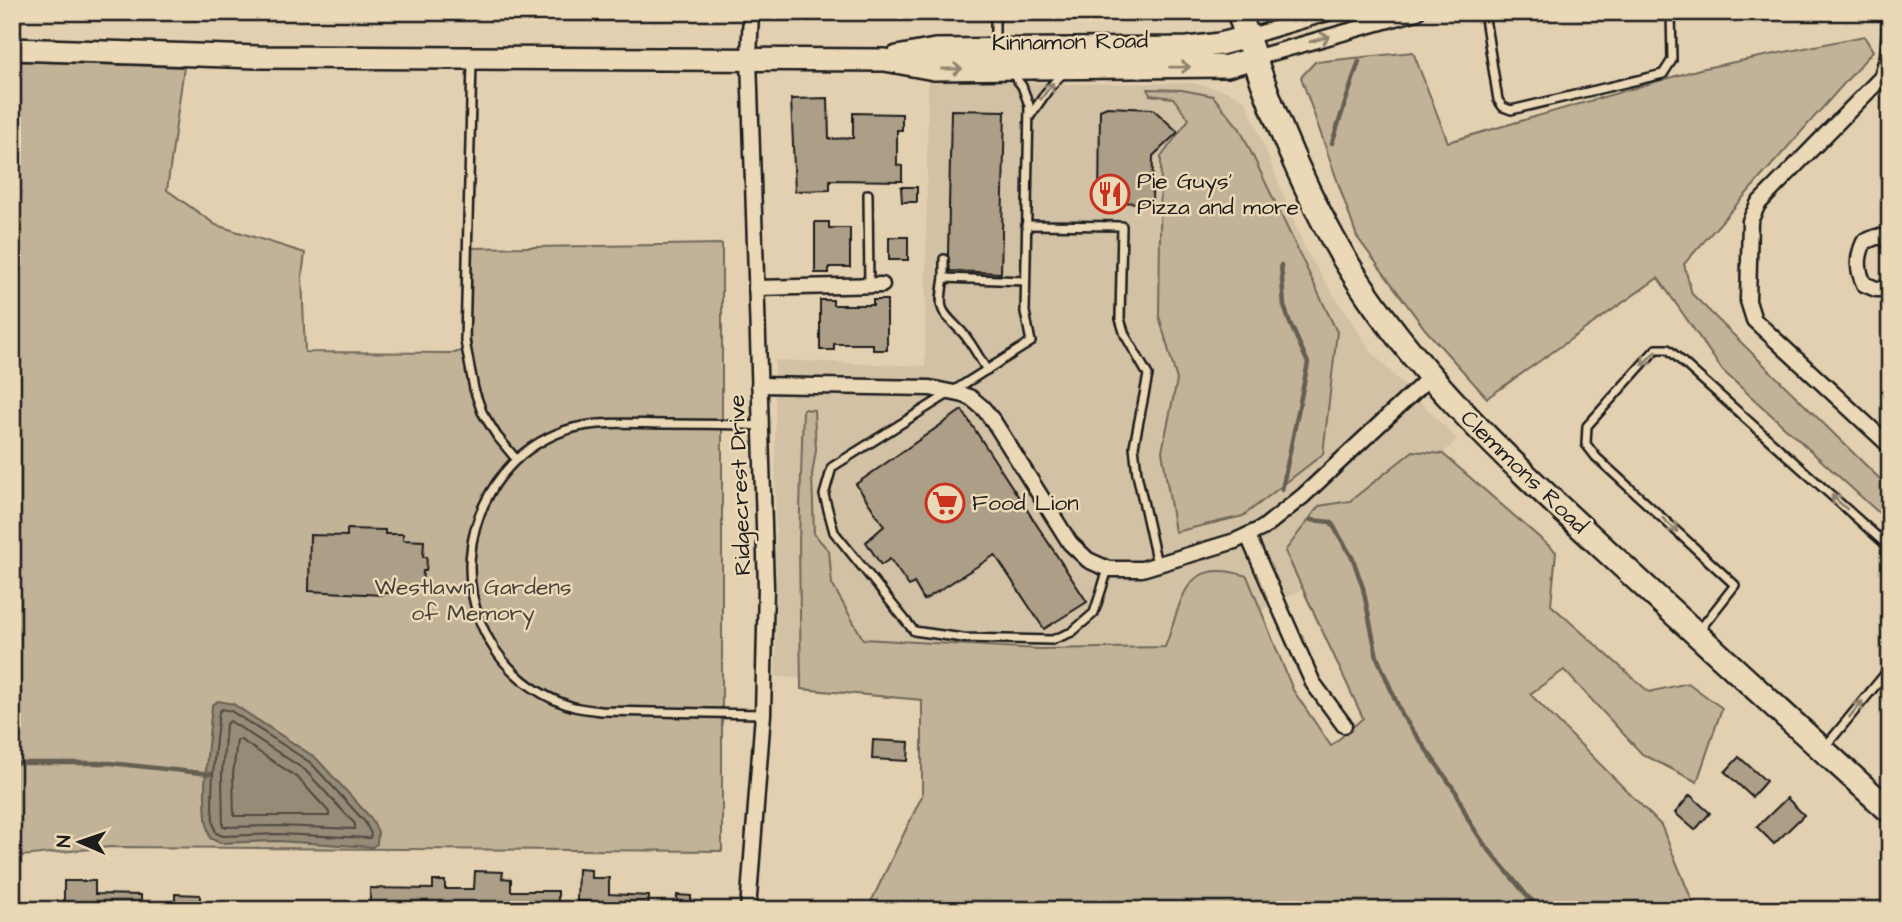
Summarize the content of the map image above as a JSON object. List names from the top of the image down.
{
  "streets": {
    "main road": ["Kinnamon Road", "Clemmons Road"],
    "street": ["Ridgecrest Drive"]
  },
  "crossings": [
    ["Kinnamon Road", "Clemmons Road"],
    ["Kinnamon Road", "Ridgecrest Drive"]
  ],
  "parks": ["Westlawn Gardens of Memory"],
  "places": {
    "restaurant": ["Pie Guys' Pizza and more"],
    "supermarket": ["Food Lion"]
  },
  "north": "left"
}
